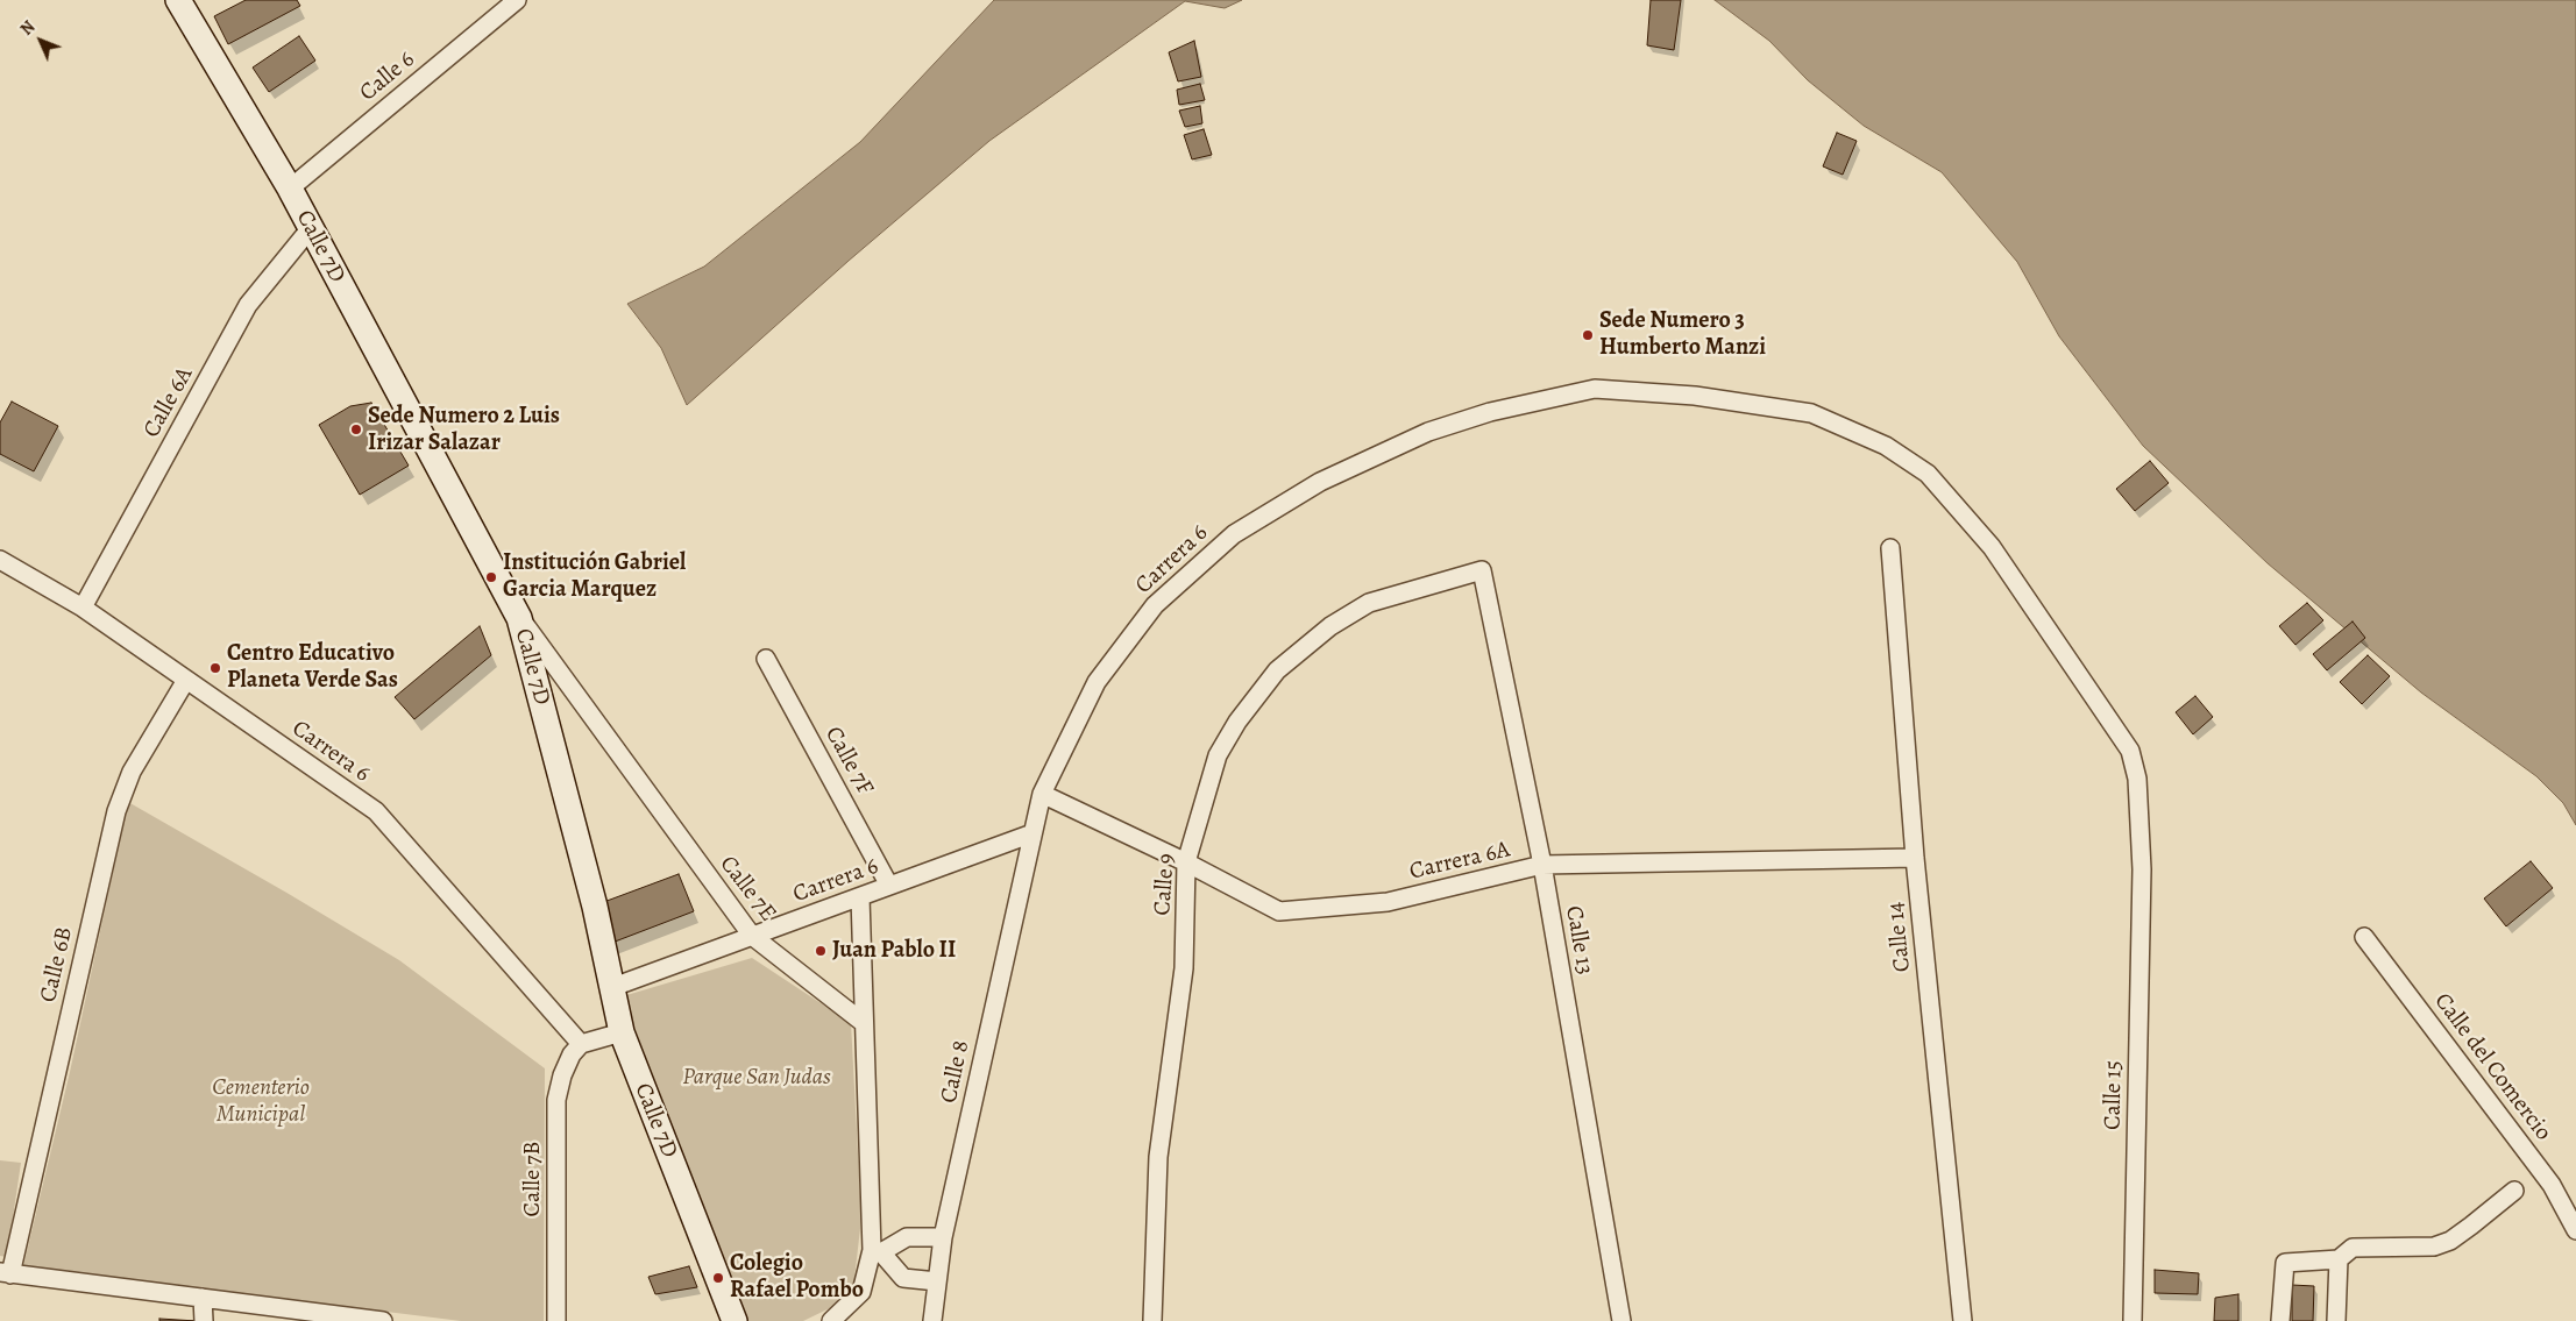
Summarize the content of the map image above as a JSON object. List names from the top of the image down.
{
  "streets": {
    "main road": ["Calle 7D"],
    "street": [
      "Calle 6",
      "Calle 6A",
      "Carrera 6",
      "Calle 7F",
      "Carrera 6A",
      "Calle 9",
      "Calle 7E",
      "Calle 14",
      "Calle 13",
      "Calle 6B",
      "Calle del Comercio",
      "Calle 8",
      "Calle 15",
      "Calle 7B"
    ]
  },
  "crossings": [
    ["Calle 6", "Calle 7D"],
    ["Calle 7D", "Calle 6A"],
    ["Calle 7D", "Carrera 6"],
    ["Calle 7D", "Calle 7E"],
    ["Calle 6A", "Carrera 6"],
    ["Carrera 6", "Calle 7F"],
    ["Carrera 6", "Carrera 6A"],
    ["Carrera 6", "Calle 7E"],
    ["Carrera 6", "Calle 6B"],
    ["Carrera 6", "Calle 8"],
    ["Carrera 6", "Calle 15"],
    ["Carrera 6", "Calle 7B"],
    ["Carrera 6A", "Calle 9"],
    ["Carrera 6A", "Calle 14"],
    ["Carrera 6A", "Calle 13"],
    ["Calle 9", "Calle 13"]
  ],
  "parks": ["Parque San Judas", "Cementerio Municipal"],
  "places": [
    "Sede Numero 3 Humberto Manzi",
    "Sede Numero 2 Luis Irizar Salazar",
    "Institución Gabriel Garcia Marquez",
    "Centro Educativo Planeta Verde Sas",
    "Juan Pablo II",
    "Colegio Rafael Pombo"
  ],
  "north": "top left"
}
